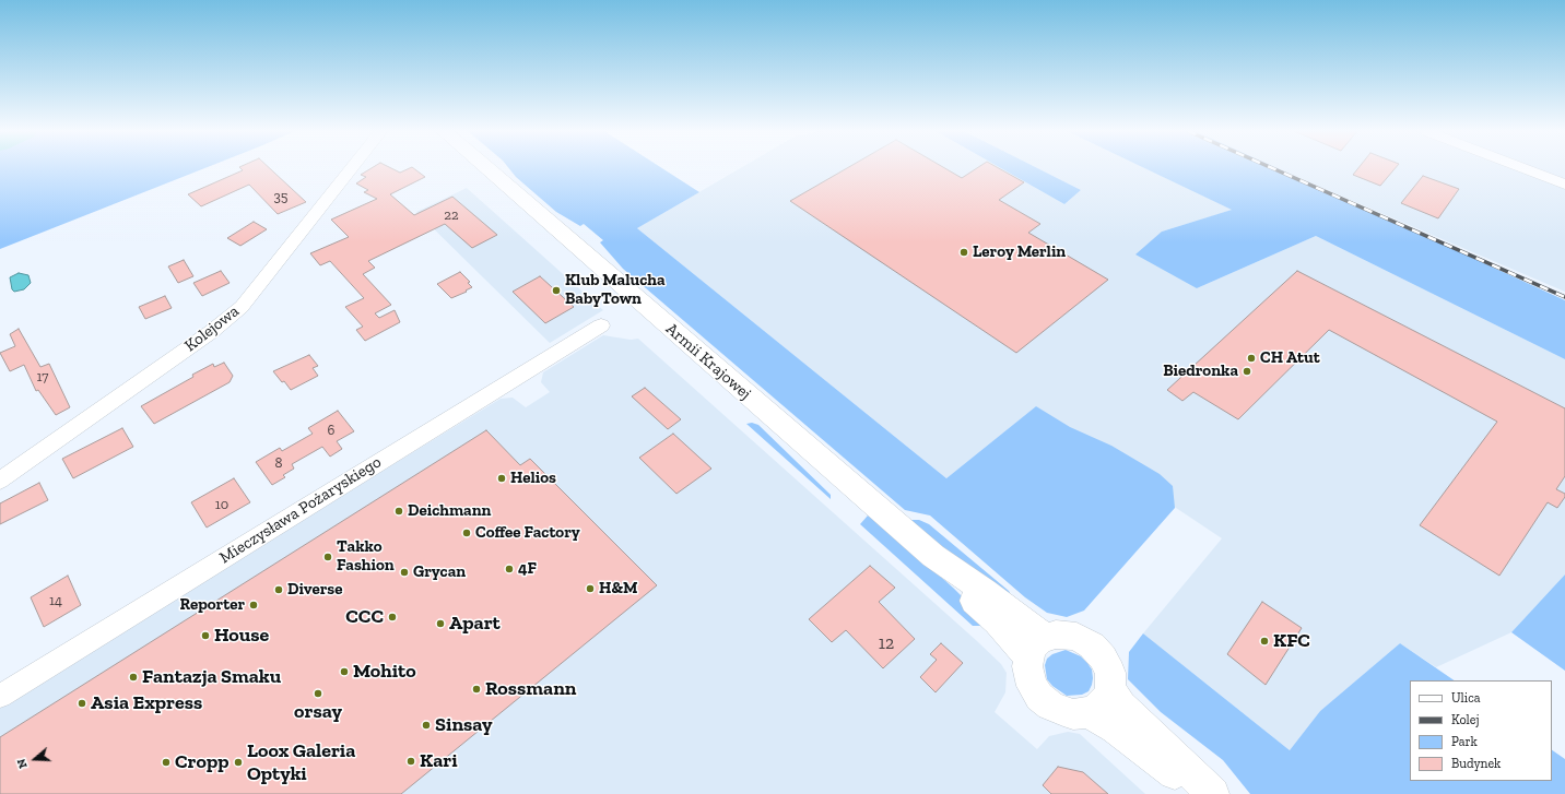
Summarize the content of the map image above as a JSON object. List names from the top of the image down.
{
  "streets": {
    "street": ["Kolejowa", "Armii Krajowej", "Mieczysława Pożaryskiego"]
  },
  "places": [
    "Leroy Merlin",
    "Klub Malucha BabyTown",
    "CH Atut",
    "Biedronka",
    "Helios",
    "Deichmann",
    "Coffee Factory",
    "Takko Fashion",
    "4F",
    "Grycan",
    "H&M",
    "Diverse",
    "Reporter",
    "CCC",
    "Apart",
    "House",
    "KFC",
    "Mohito",
    "Fantazja Smaku",
    "Rossmann",
    "orsay",
    "Asia Express",
    "Sinsay",
    "Kari",
    "Cropp",
    "Loox Galeria Optyki"
  ],
  "house_numbers": [
    "35",
    "22",
    "17",
    "6",
    "8",
    "10",
    "14",
    "12"
  ],
  "legend": [
    "Ulica",
    "Kolej",
    "Park",
    "Budynek"
  ],
  "north": "left"
}
